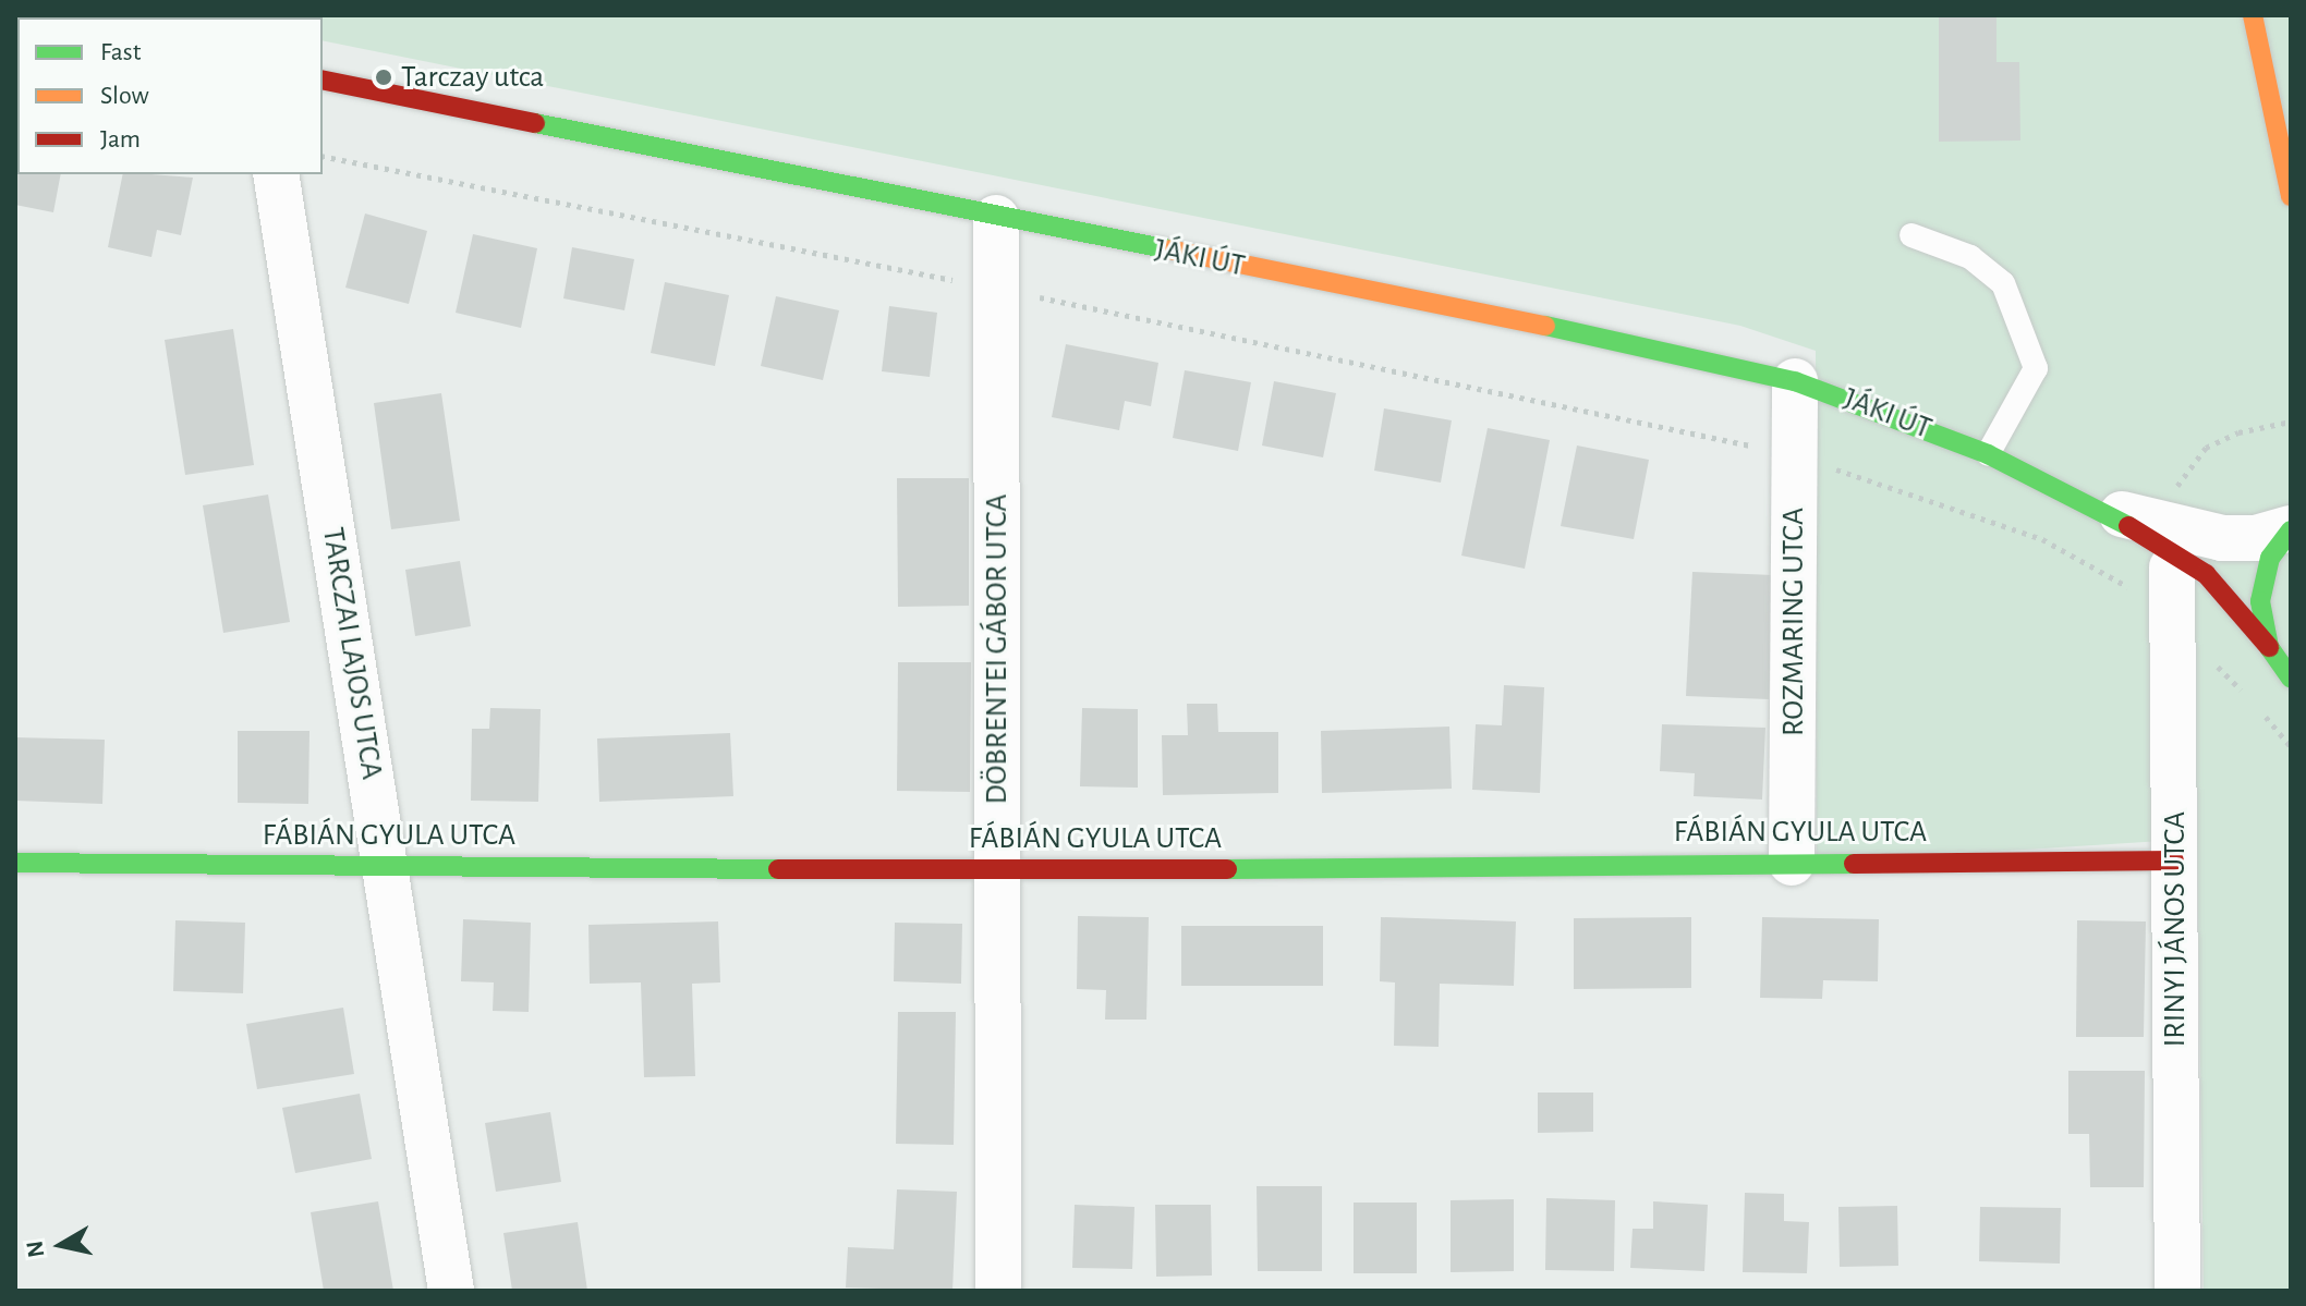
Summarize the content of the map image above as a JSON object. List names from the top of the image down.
{
  "streets": {
    "street": [
      "JÁKI ÚT",
      "ROZMARING UTCA",
      "DÖBRENTEI GÁBOR UTCA",
      "TARCZAI LAJOS UTCA",
      "FÁBIÁN GYULA UTCA",
      "IRINYI JÁNOS UTCA"
    ]
  },
  "crossings": [
    ["JÁKI ÚT", "ROZMARING UTCA"],
    ["JÁKI ÚT", "DÖBRENTEI GÁBOR UTCA"],
    ["JÁKI ÚT", "IRINYI JÁNOS UTCA"],
    ["ROZMARING UTCA", "FÁBIÁN GYULA UTCA"],
    ["DÖBRENTEI GÁBOR UTCA", "FÁBIÁN GYULA UTCA"],
    ["TARCZAI LAJOS UTCA", "FÁBIÁN GYULA UTCA"],
    ["FÁBIÁN GYULA UTCA", "IRINYI JÁNOS UTCA"]
  ],
  "places": ["Tarczay utca"],
  "legend": ["Fast", "Slow", "Jam"],
  "north": "left"
}
